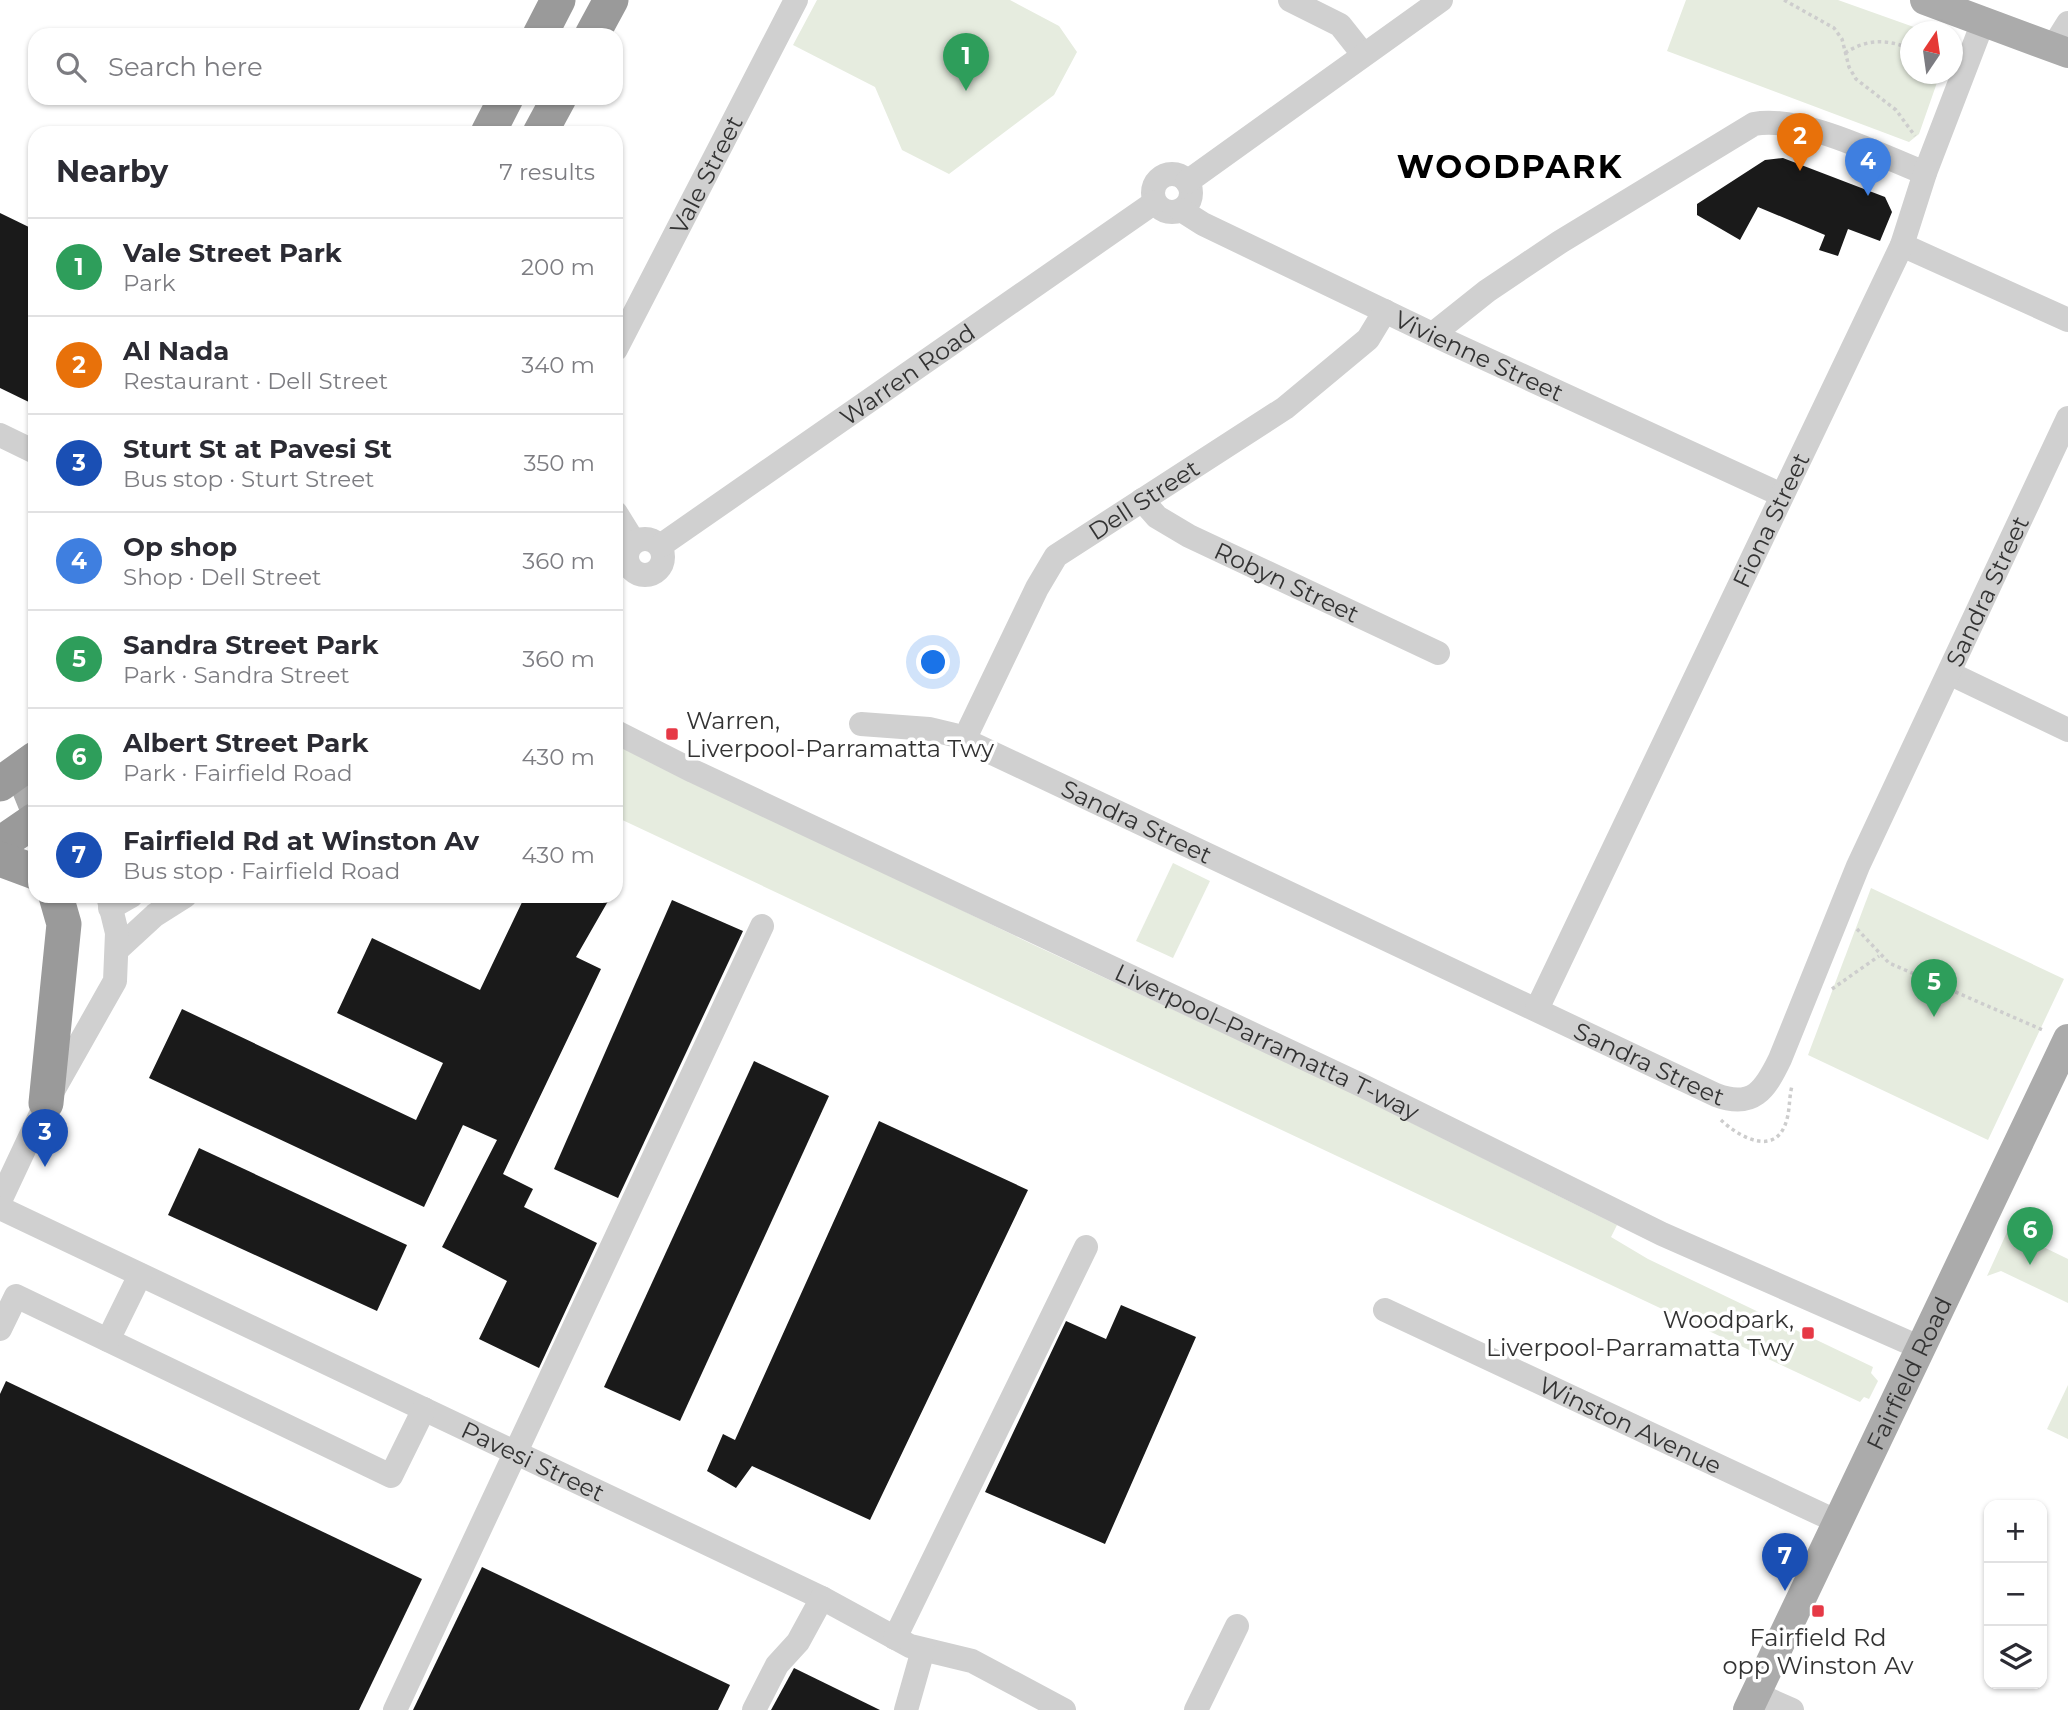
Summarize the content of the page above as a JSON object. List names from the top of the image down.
{
  "streets": {
    "main road": ["Fairfield Road"],
    "street": [
      "Vale Street",
      "Vivienne Street",
      "Warren Road",
      "Dell Street",
      "Fiona Street",
      "Robyn Street",
      "Sandra Street",
      "Liverpool–Parramatta T-way",
      "Winston Avenue",
      "Pavesi Street"
    ]
  },
  "crossings": [
    ["Vivienne Street", "Warren Road"],
    ["Vivienne Street", "Dell Street"],
    ["Vivienne Street", "Fiona Street"],
    ["Dell Street", "Robyn Street"],
    ["Dell Street", "Sandra Street"],
    ["Fiona Street", "Sandra Street"],
    ["Liverpool–Parramatta T-way", "Fairfield Road"],
    ["Fairfield Road", "Winston Avenue"]
  ],
  "districts": ["WOODPARK"],
  "places": {
    "transit": ["Warren, Liverpool-Parramatta Twy", "Woodpark, Liverpool-Parramatta Twy", "Fairfield Rd opp Winston Av"]
  },
  "north": "top",
  "page": {
    "search": "Search here",
    "pins": [
      "1",
      "2",
      "4",
      "5",
      "3",
      "6",
      "7"
    ],
    "heading": ["Nearby", "7 results"],
    "list": [
      {
        "mark": "1",
        "name": "Vale Street Park",
        "note": "Park",
        "value": "200 m"
      },
      {
        "mark": "2",
        "name": "Al Nada",
        "note": "Restaurant · Dell Street",
        "value": "340 m"
      },
      {
        "mark": "3",
        "name": "Sturt St at Pavesi St",
        "note": "Bus stop · Sturt Street",
        "value": "350 m"
      },
      {
        "mark": "4",
        "name": "Op shop",
        "note": "Shop · Dell Street",
        "value": "360 m"
      },
      {
        "mark": "5",
        "name": "Sandra Street Park",
        "note": "Park · Sandra Street",
        "value": "360 m"
      },
      {
        "mark": "6",
        "name": "Albert Street Park",
        "note": "Park · Fairfield Road",
        "value": "430 m"
      },
      {
        "mark": "7",
        "name": "Fairfield Rd at Winston Av",
        "note": "Bus stop · Fairfield Road",
        "value": "430 m"
      }
    ],
    "map_buttons": ["+", "−"]
  }
}
